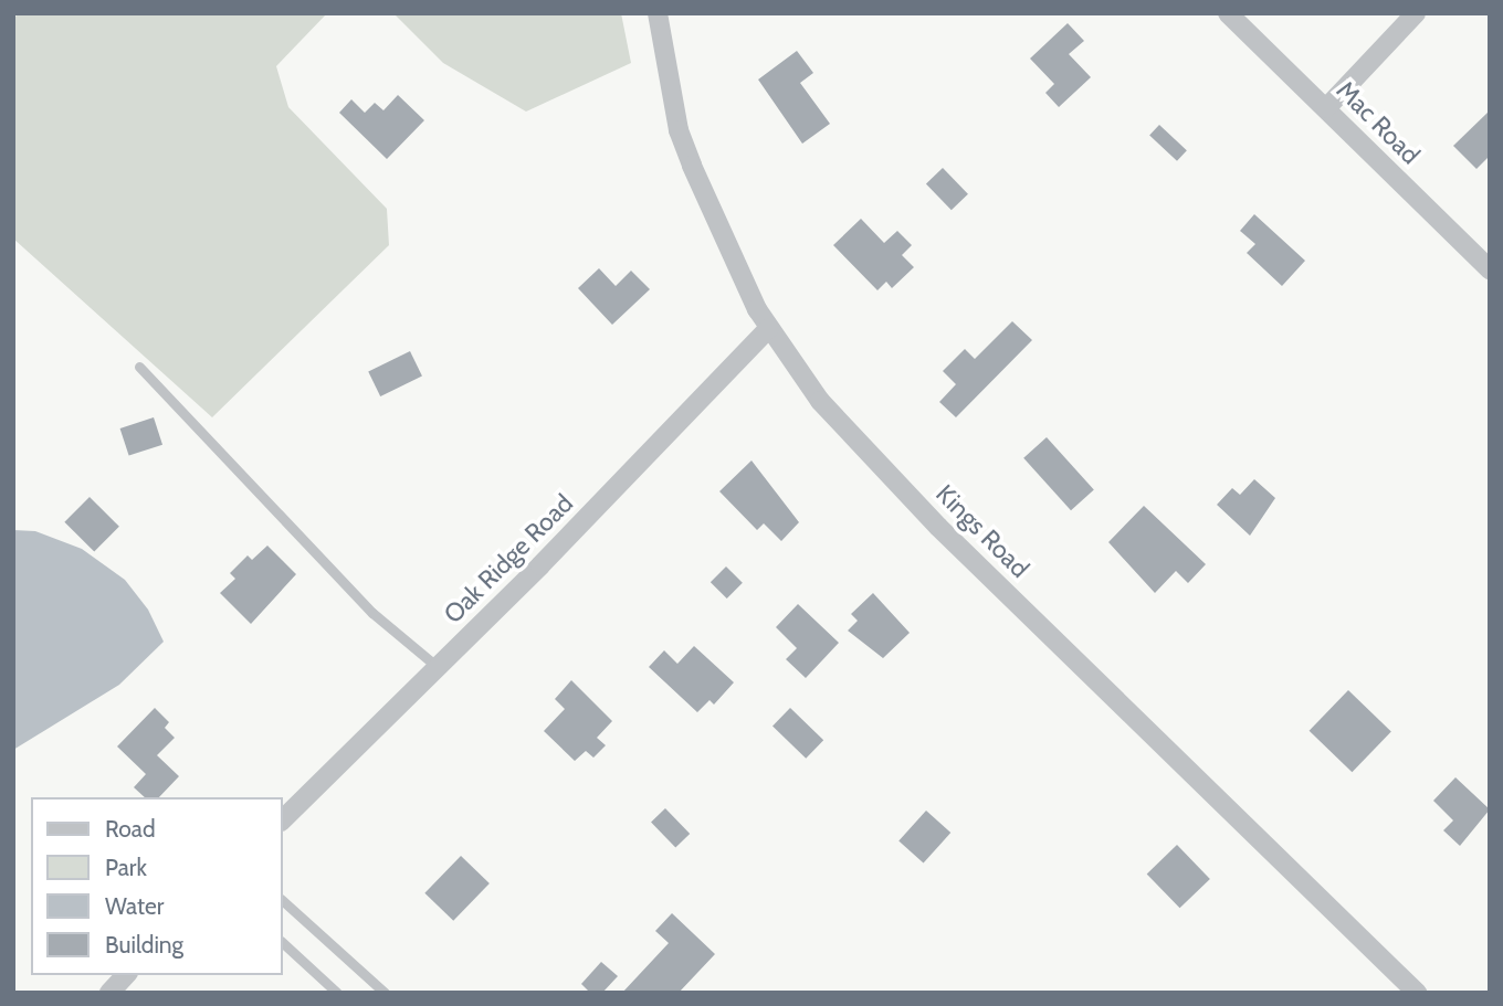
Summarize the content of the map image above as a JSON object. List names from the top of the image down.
{
  "streets": {
    "street": ["Mac Road", "Kings Road", "Oak Ridge Road"]
  },
  "crossings": [
    ["Kings Road", "Oak Ridge Road"]
  ],
  "legend": [
    "Road",
    "Park",
    "Water",
    "Building"
  ]
}
